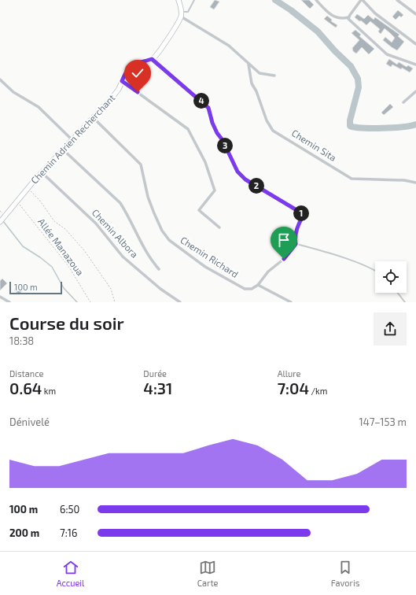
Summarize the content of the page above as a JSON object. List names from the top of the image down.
{
  "streets": {
    "main road": ["Chemin Adrien Recherchant"],
    "street": ["Chemin Sita", "Chemin Albora", "Chemin Richard"],
    "path": ["Allée Manazoua"]
  },
  "crossings": [
    ["Chemin Adrien Recherchant", "Chemin Albora"],
    ["Chemin Adrien Recherchant", "Allée Manazoua"],
    ["Chemin Adrien Recherchant", "Chemin Richard"]
  ],
  "scale_bar": "100 m",
  "page": {
    "pins": [
      "4",
      "3",
      "2",
      "1"
    ],
    "scale": "100 m",
    "heading": ["Course du soir", "18:38"],
    "stats": [
      ["Distance", "0.64 km"],
      ["Durée", "4:31"],
      ["Allure", "7:04 /km"]
    ],
    "chart": ["Dénivelé", "147–153 m"],
    "list": [
      {
        "name": "100 m",
        "note": "6:50"
      },
      {
        "name": "200 m",
        "note": "7:16"
      }
    ],
    "tabs": ["Accueil", "Carte", "Favoris"]
  }
}
